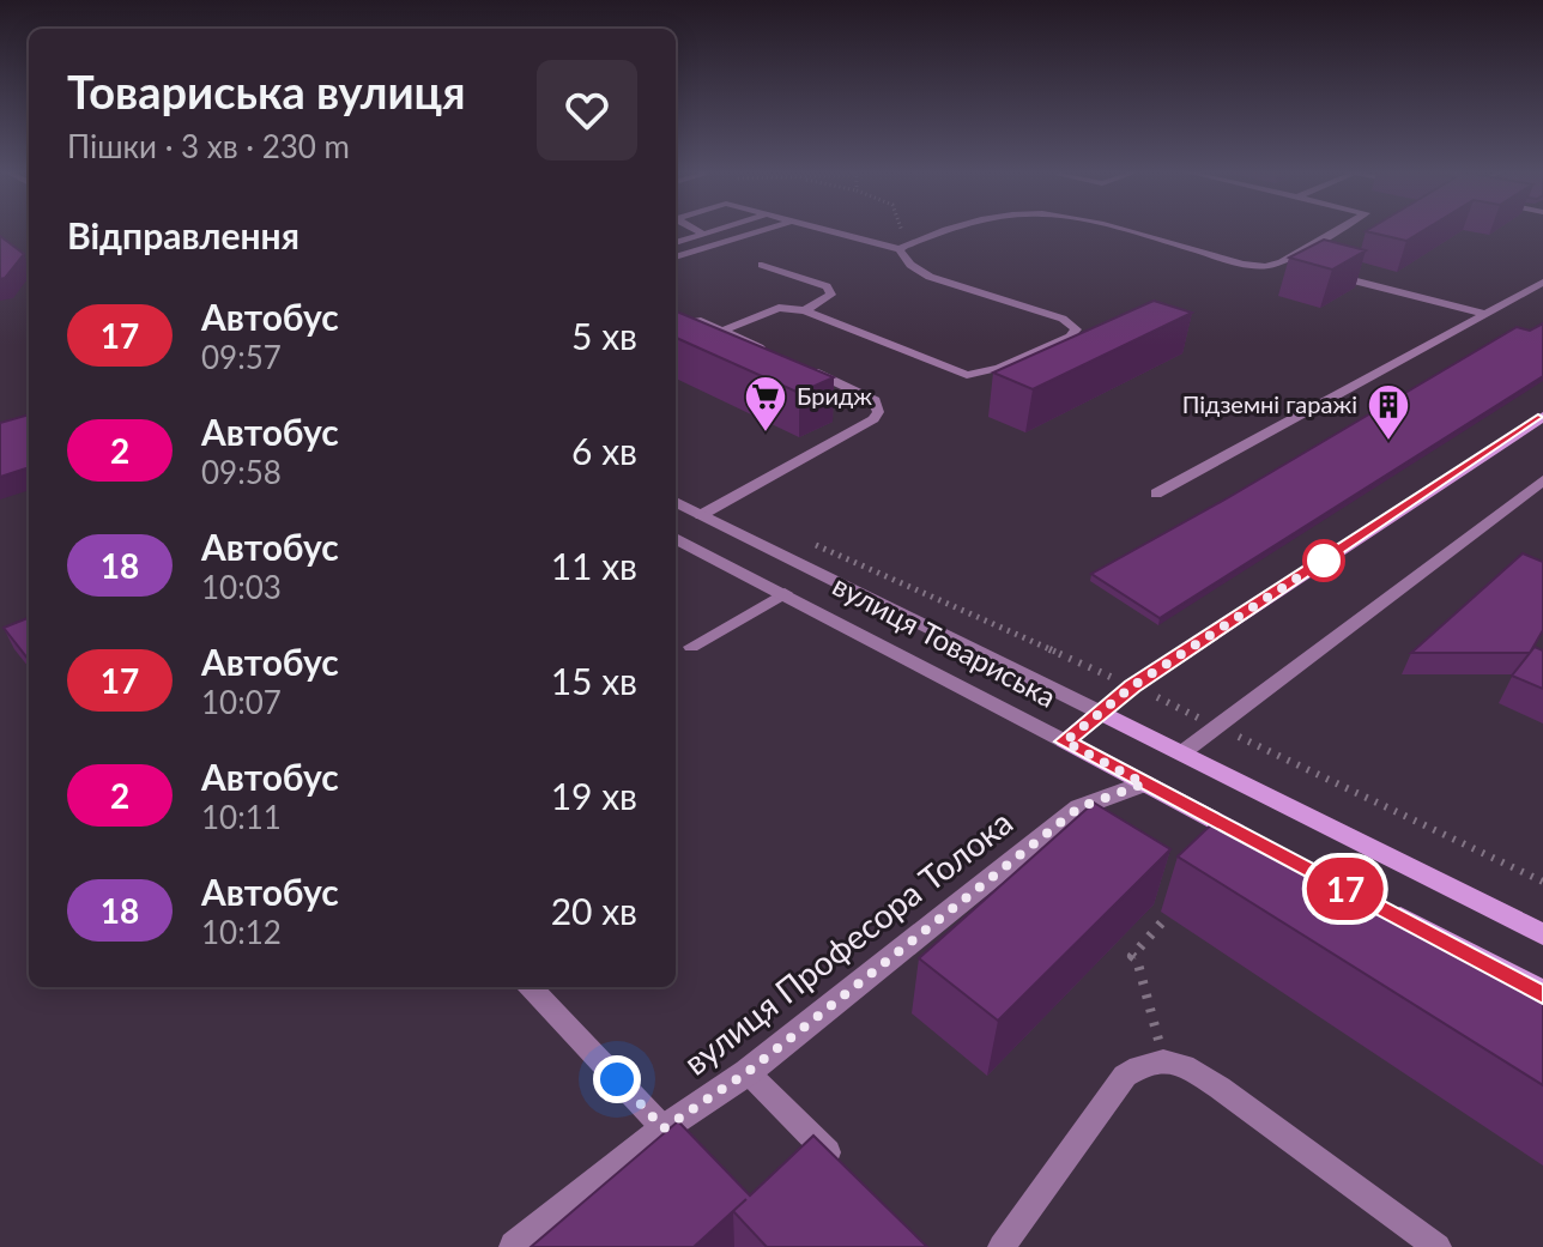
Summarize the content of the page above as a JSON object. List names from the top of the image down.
{
  "streets": {
    "street": ["вулиця Товариська", "вулиця Професора Толока"]
  },
  "crossings": [
    ["вулиця Товариська", "вулиця Професора Толока"]
  ],
  "places": {
    "supermarket": ["Бридж"],
    "building": ["Підземні гаражі"]
  },
  "lines": ["bus line 17"],
  "page": {
    "on_map": "17",
    "heading": [
      ["Товариська вулиця", "Пішки · 3 хв · 230 m"],
      "Відправлення"
    ],
    "list": [
      {
        "mark": "17",
        "name": "Автобус",
        "note": "09:57",
        "value": "5 хв"
      },
      {
        "mark": "2",
        "name": "Автобус",
        "note": "09:58",
        "value": "6 хв"
      },
      {
        "mark": "18",
        "name": "Автобус",
        "note": "10:03",
        "value": "11 хв"
      },
      {
        "mark": "17",
        "name": "Автобус",
        "note": "10:07",
        "value": "15 хв"
      },
      {
        "mark": "2",
        "name": "Автобус",
        "note": "10:11",
        "value": "19 хв"
      },
      {
        "mark": "18",
        "name": "Автобус",
        "note": "10:12",
        "value": "20 хв"
      }
    ]
  }
}
